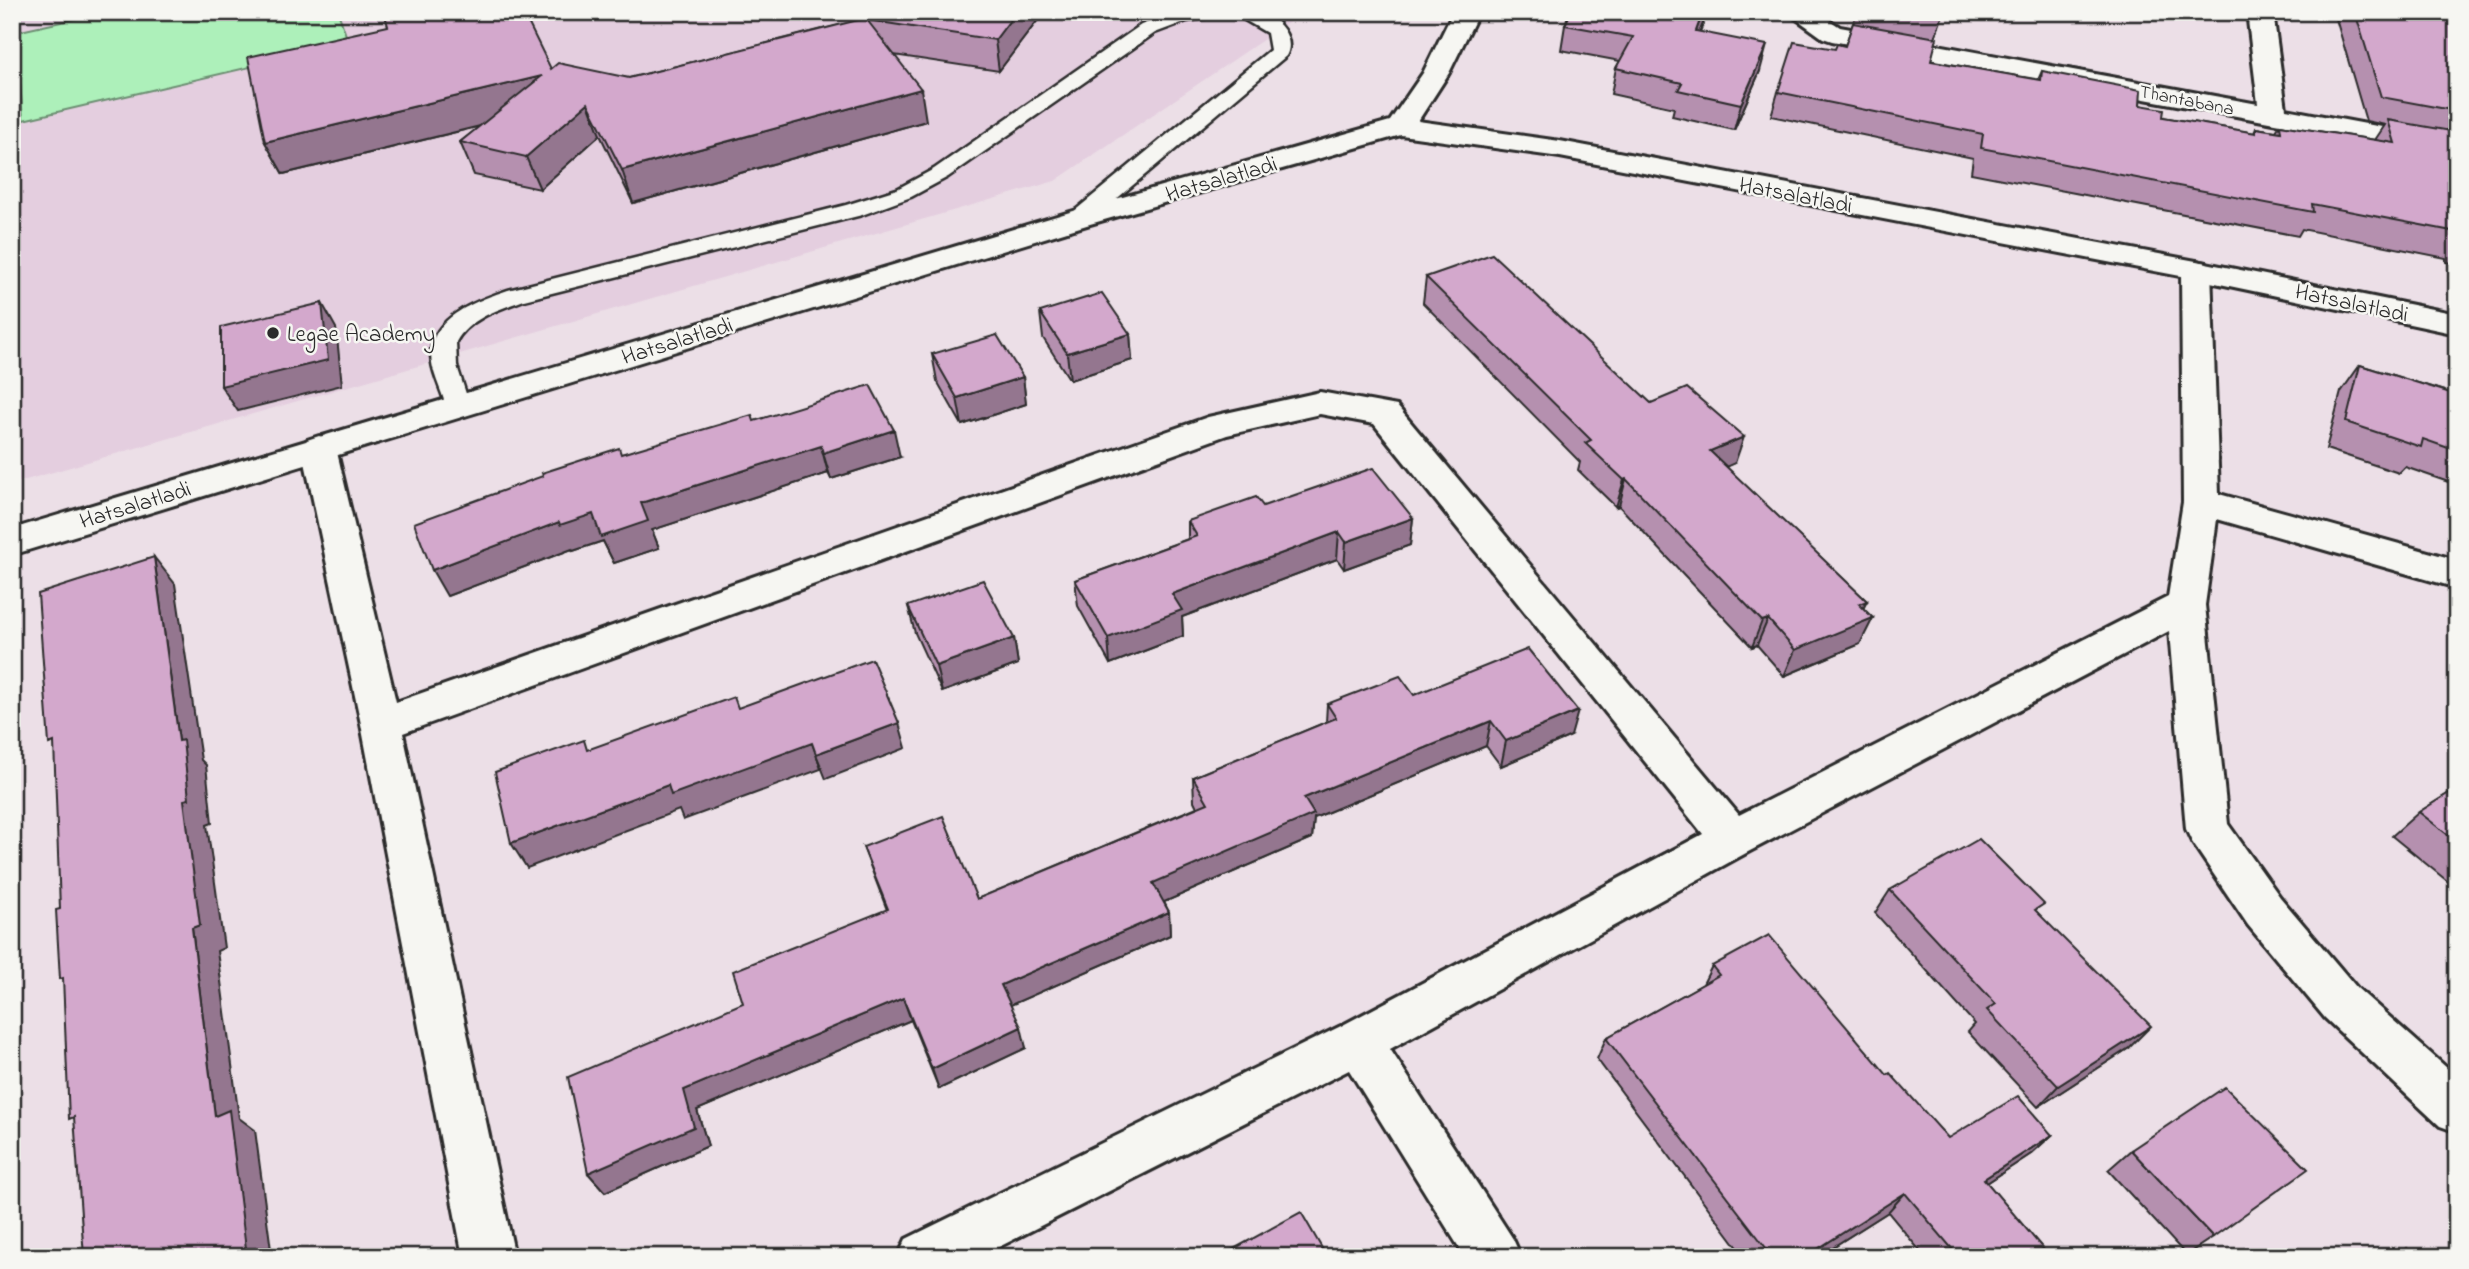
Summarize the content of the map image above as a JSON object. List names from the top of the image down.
{
  "streets": {
    "street": ["Thantabana", "Hatsalatladi"]
  },
  "places": ["Legae Academy"]
}
